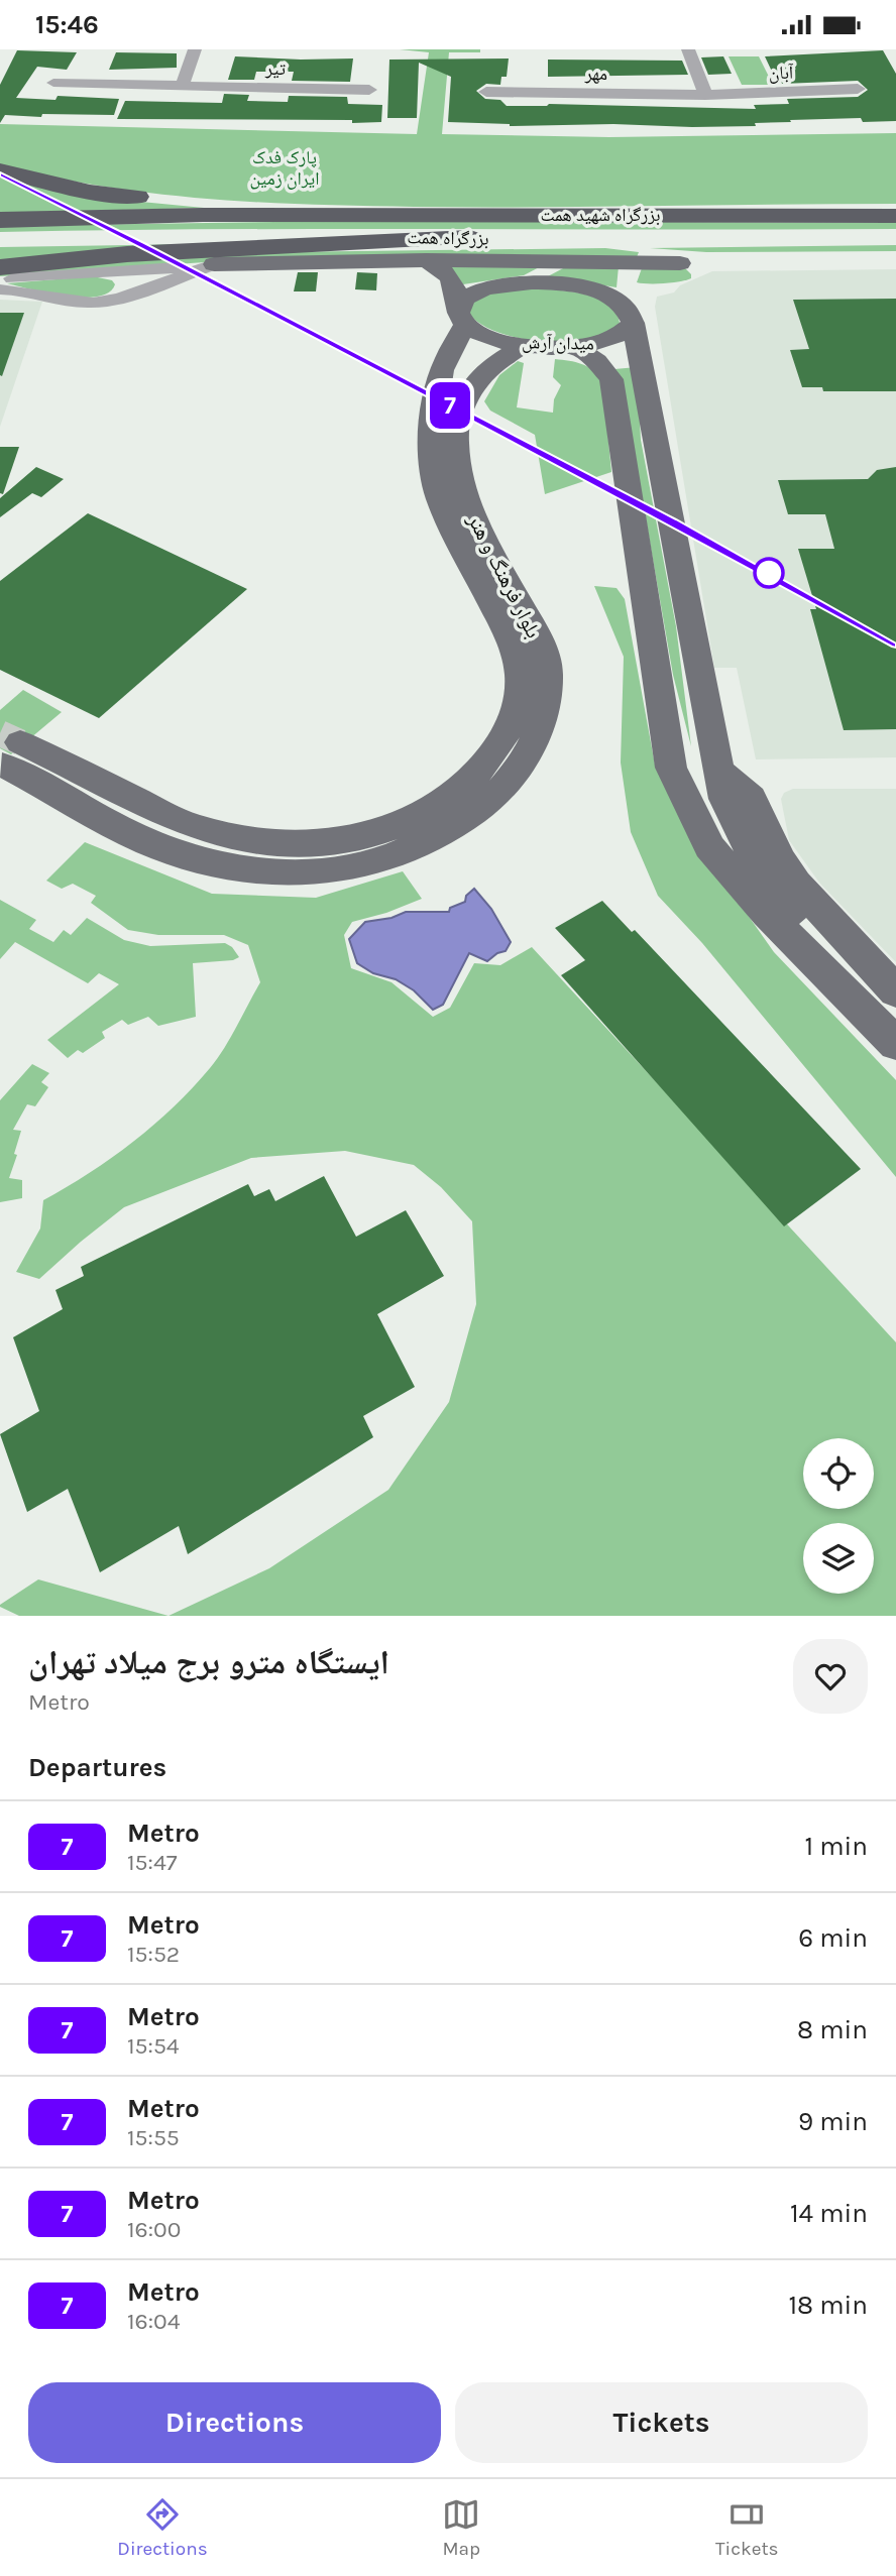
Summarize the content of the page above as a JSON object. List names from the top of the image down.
{
  "streets": {
    "highway": ["بزرگراه شهید همت", "بزرگراه همت"],
    "main road": ["میدان آرش", "بلوار فرهنگ و هنر"],
    "street": ["تیر", "آبان", "مهر"]
  },
  "crossings": [
    ["آبان", "مهر"],
    ["میدان آرش", "بلوار فرهنگ و هنر"]
  ],
  "parks": ["پارک فدک ایران زمین"],
  "lines": ["metro line 7"],
  "page": {
    "status": "15:46",
    "on_map": "7",
    "heading": [
      ["ایستگاه مترو برج میلاد تهران", "Metro"],
      "Departures"
    ],
    "list": [
      {
        "mark": "7",
        "name": "Metro",
        "note": "15:47",
        "value": "1 min"
      },
      {
        "mark": "7",
        "name": "Metro",
        "note": "15:52",
        "value": "6 min"
      },
      {
        "mark": "7",
        "name": "Metro",
        "note": "15:54",
        "value": "8 min"
      },
      {
        "mark": "7",
        "name": "Metro",
        "note": "15:55",
        "value": "9 min"
      },
      {
        "mark": "7",
        "name": "Metro",
        "note": "16:00",
        "value": "14 min"
      },
      {
        "mark": "7",
        "name": "Metro",
        "note": "16:04",
        "value": "18 min"
      }
    ],
    "buttons": ["Directions", "Tickets"],
    "tabs": ["Directions", "Map", "Tickets"]
  }
}
